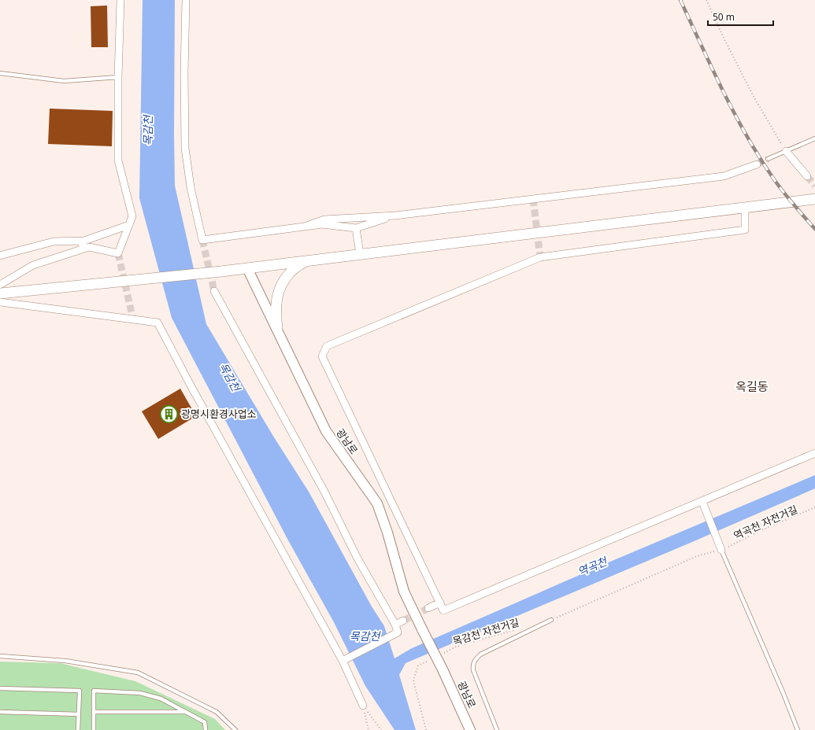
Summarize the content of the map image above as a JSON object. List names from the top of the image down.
{
  "streets": {
    "street": ["광남로"],
    "path": ["역곡천 자전거길", "목감천 자전거길"]
  },
  "districts": ["옥길동"],
  "water": ["목감천", "역곡천"],
  "places": {
    "building": ["광명시환경사업소"]
  },
  "scale_bar": "50 m"
}
